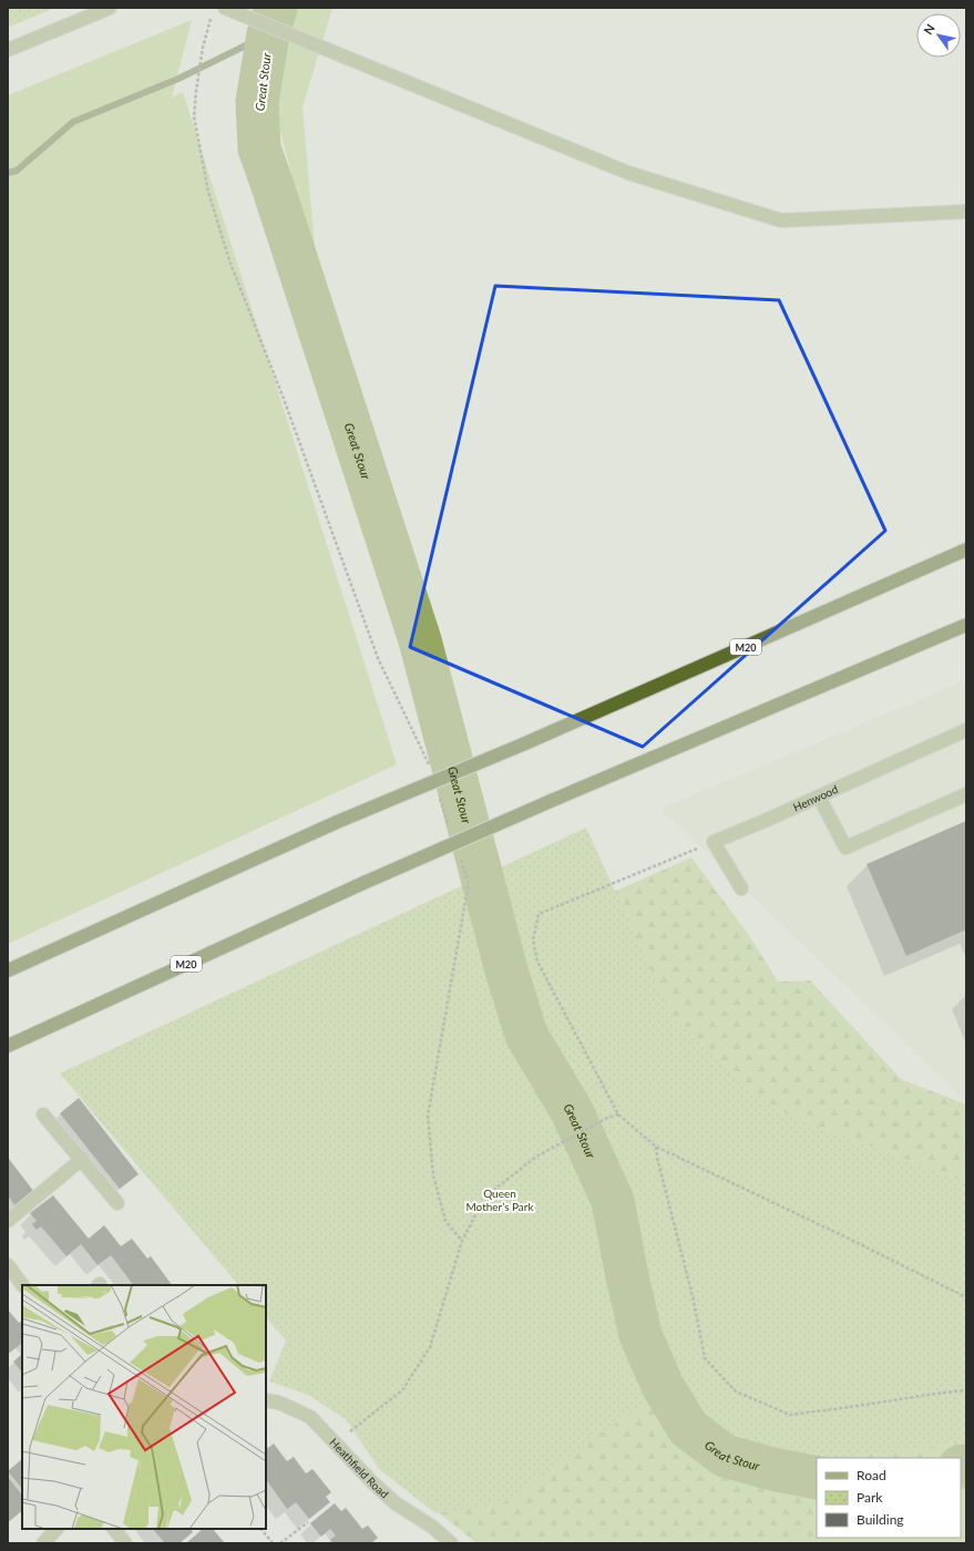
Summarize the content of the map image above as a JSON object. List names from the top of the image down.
{
  "streets": {
    "highway": ["M20"],
    "street": ["Henwood", "Heathfield Road"]
  },
  "water": ["Great Stour"],
  "parks": ["Queen Mother’s Park"],
  "legend": ["Road", "Park", "Building"],
  "north": "top left"
}
